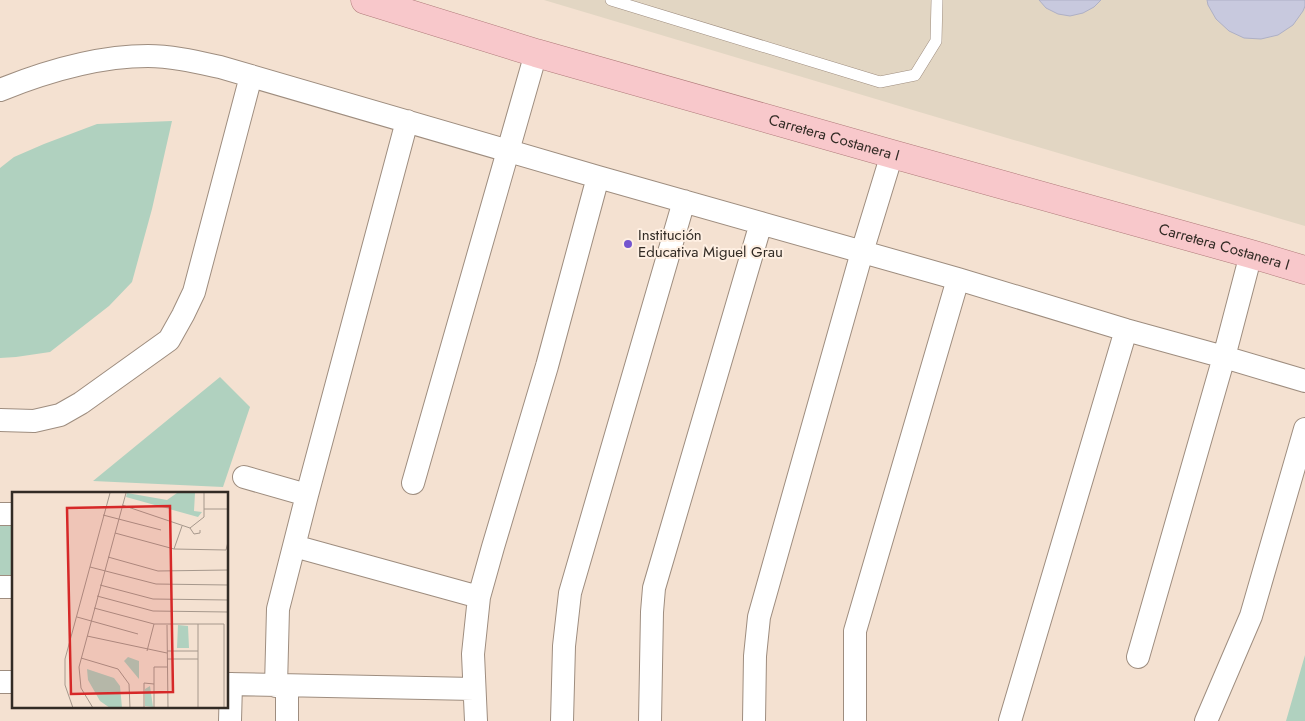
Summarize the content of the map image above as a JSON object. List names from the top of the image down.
{
  "streets": {
    "main road": ["Carretera Costanera I"]
  },
  "places": ["Institución Educativa Miguel Grau"]
}
